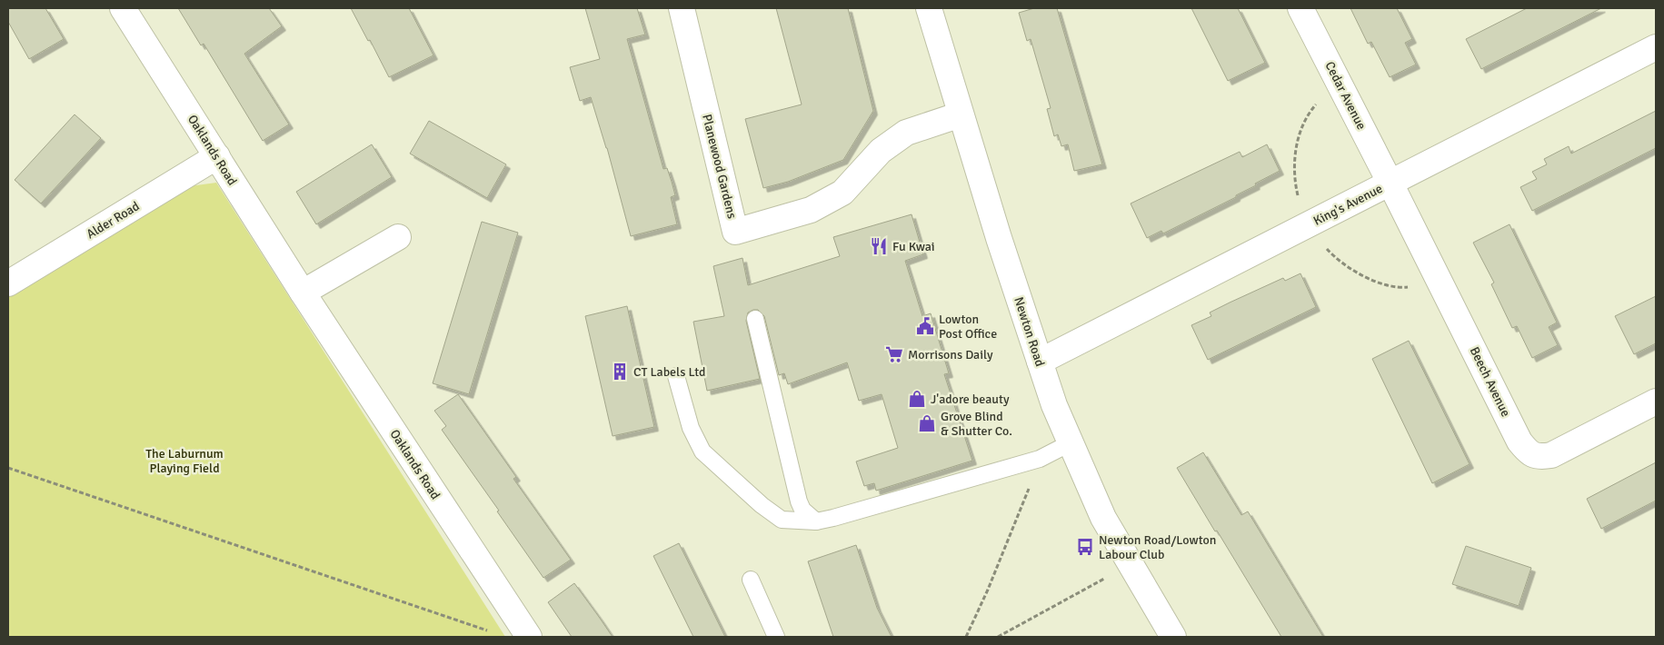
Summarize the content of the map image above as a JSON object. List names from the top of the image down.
{
  "streets": {
    "street": [
      "Cedar Avenue",
      "Oaklands Road",
      "Planewood Gardens",
      "King's Avenue",
      "Alder Road",
      "Newton Road",
      "Beech Avenue"
    ]
  },
  "crossings": [
    ["Cedar Avenue", "King's Avenue"],
    ["Cedar Avenue", "Beech Avenue"],
    ["Oaklands Road", "Alder Road"],
    ["Planewood Gardens", "Newton Road"],
    ["King's Avenue", "Newton Road"],
    ["King's Avenue", "Beech Avenue"]
  ],
  "parks": ["The Laburnum Playing Field"],
  "places": {
    "restaurant": ["Fu Kwai"],
    "public building": ["Lowton Post Office"],
    "supermarket": ["Morrisons Daily"],
    "building": ["CT Labels Ltd"],
    "shop": ["J'adore beauty", "Grove Blind & Shutter Co."],
    "bus stop": ["Newton Road/Lowton Labour Club"]
  }
}
